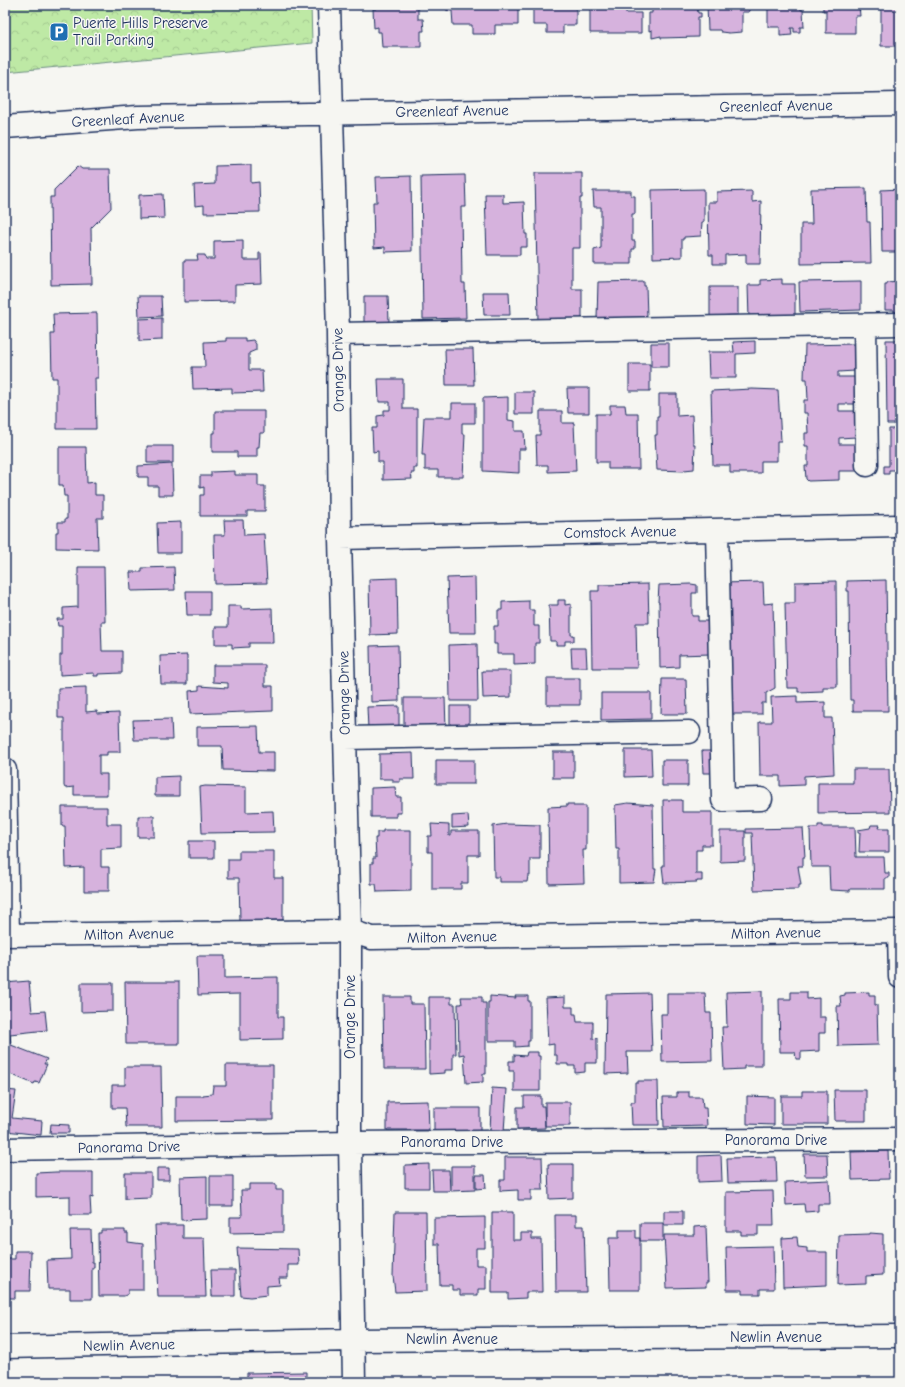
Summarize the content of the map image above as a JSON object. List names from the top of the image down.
{
  "streets": {
    "street": [
      "Greenleaf Avenue",
      "Orange Drive",
      "Comstock Avenue",
      "Milton Avenue",
      "Panorama Drive",
      "Newlin Avenue"
    ]
  },
  "crossings": [
    ["Greenleaf Avenue", "Orange Drive"],
    ["Orange Drive", "Comstock Avenue"],
    ["Orange Drive", "Milton Avenue"],
    ["Orange Drive", "Panorama Drive"],
    ["Orange Drive", "Newlin Avenue"]
  ],
  "places": {
    "parking": ["Puente Hills Preserve Trail Parking"]
  }
}
